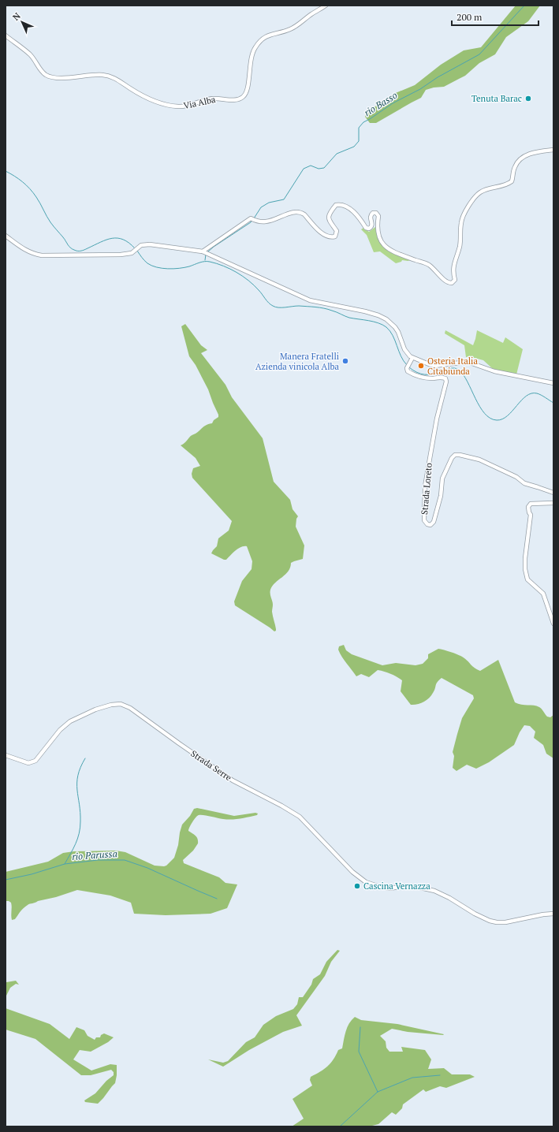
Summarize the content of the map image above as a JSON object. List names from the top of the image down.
{
  "streets": {
    "street": ["Via Alba", "Strada Loreto", "Strada Serre"]
  },
  "water": ["rio Basso", "rio Parussa"],
  "places": [
    "Tenuta Barac",
    "Manera Fratelli Azienda vinicola Alba",
    "Osteria Italia Citabiunda",
    "Cascina Vernazza"
  ],
  "scale_bar": "200 m",
  "north": "top left"
}
